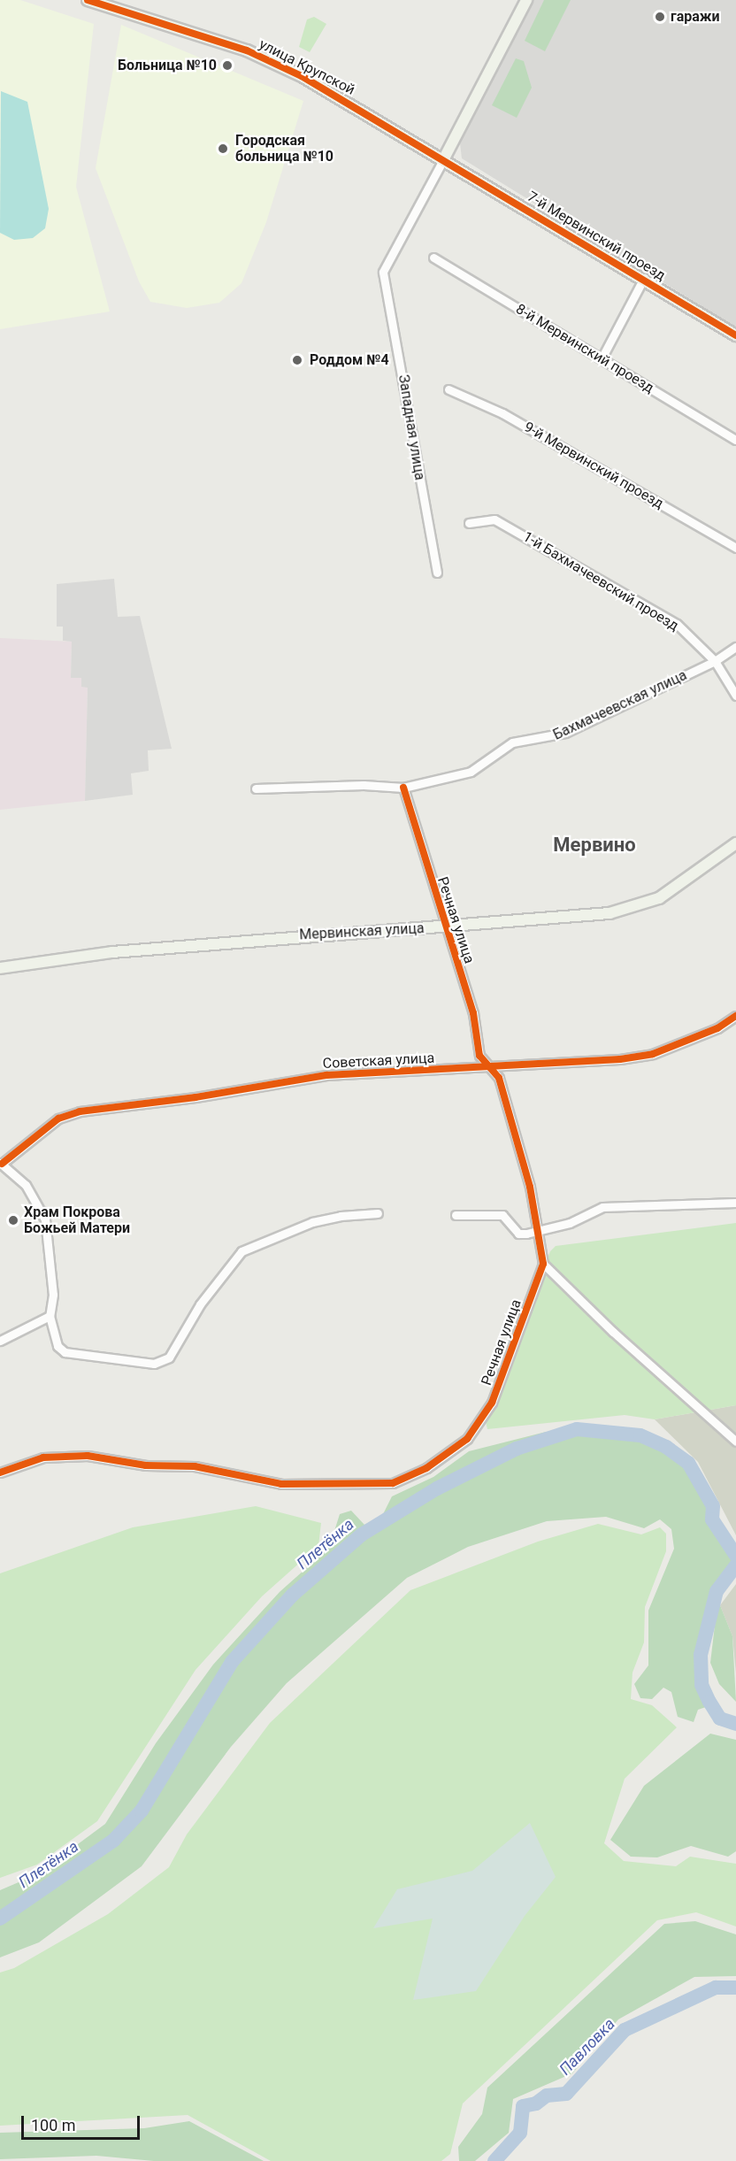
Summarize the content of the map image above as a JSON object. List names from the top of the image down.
{
  "streets": {
    "street": [
      "улица Крупской",
      "7-й Мервинский проезд",
      "8-й Мервинский проезд",
      "Западная улица",
      "9-й Мервинский проезд",
      "1-й Бахмачеевский проезд",
      "Бахмачеевская улица",
      "Речная улица",
      "Мервинская улица",
      "Советская улица"
    ]
  },
  "crossings": [
    ["улица Крупской", "7-й Мервинский проезд"],
    ["улица Крупской", "Западная улица"],
    ["7-й Мервинский проезд", "Западная улица"],
    ["1-й Бахмачеевский проезд", "Бахмачеевская улица"],
    ["Бахмачеевская улица", "Речная улица"],
    ["Речная улица", "Мервинская улица"],
    ["Речная улица", "Советская улица"]
  ],
  "districts": ["Мервино"],
  "water": ["Плетёнка", "Павловка"],
  "places": [
    "гаражи",
    "Больница №10",
    "Городская больница №10",
    "Роддом №4",
    "Храм Покрова Божьей Матери"
  ],
  "scale_bar": "100 m"
}
